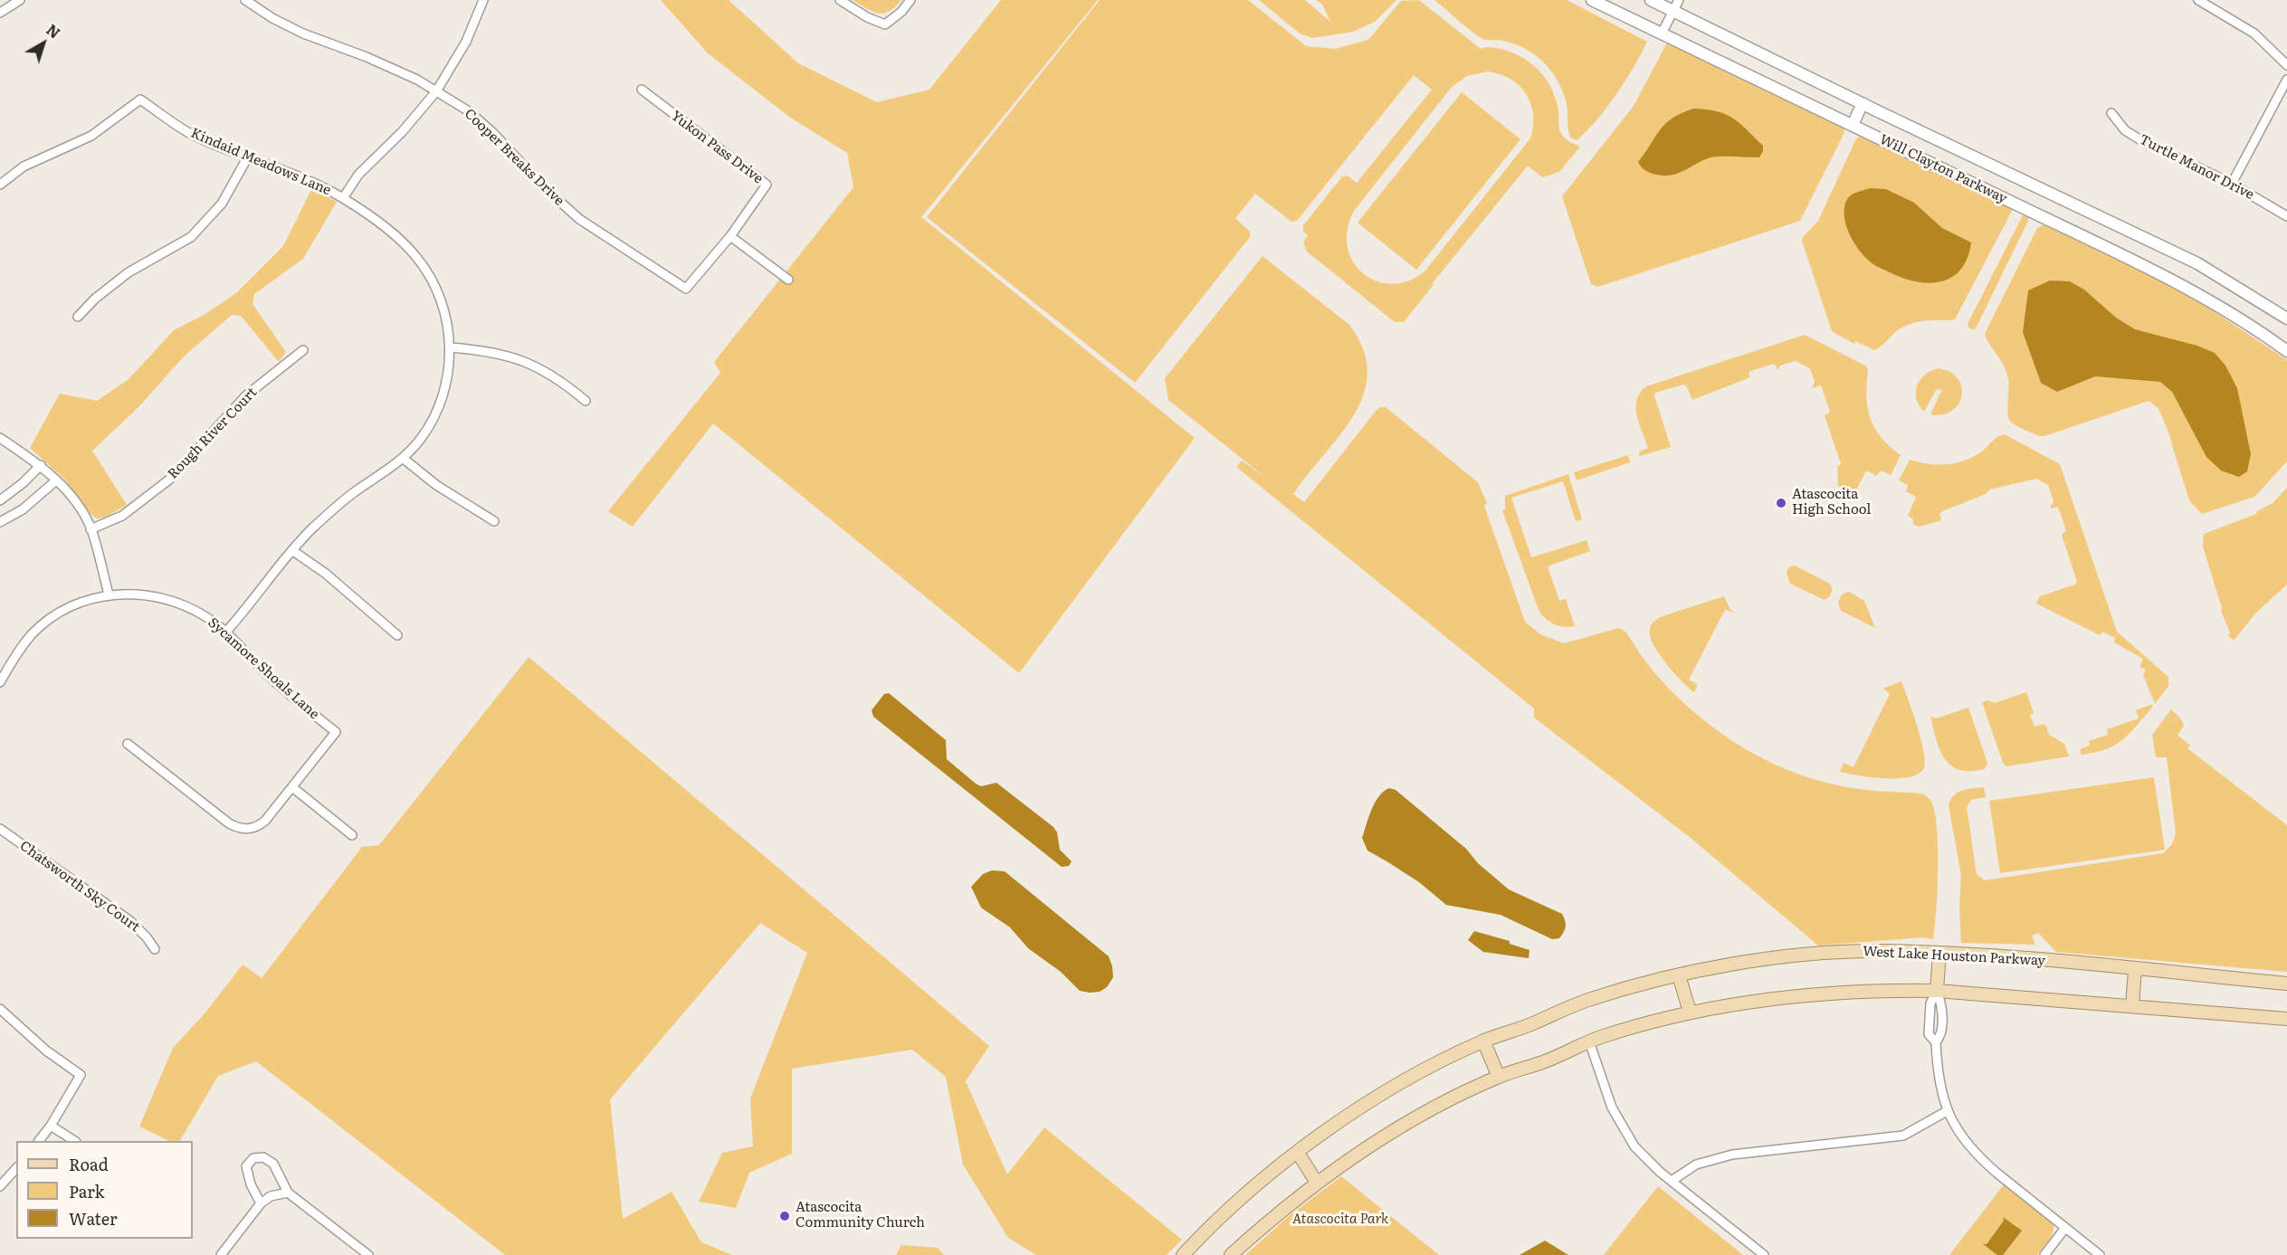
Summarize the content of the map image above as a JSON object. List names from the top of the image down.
{
  "streets": {
    "main road": ["Will Clayton Parkway", "West Lake Houston Parkway"],
    "street": [
      "Yukon Pass Drive",
      "Cooper Breaks Drive",
      "Kindaid Meadows Lane",
      "Turtle Manor Drive",
      "Rough River Court",
      "Sycamore Shoals Lane",
      "Chatsworth Sky Court"
    ]
  },
  "crossings": [
    ["Yukon Pass Drive", "Cooper Breaks Drive"],
    ["Kindaid Meadows Lane", "Sycamore Shoals Lane"]
  ],
  "parks": ["Atascocita Park"],
  "places": ["Atascocita High School", "Atascocita Community Church"],
  "legend": ["Road", "Park", "Water"],
  "north": "top right"
}
